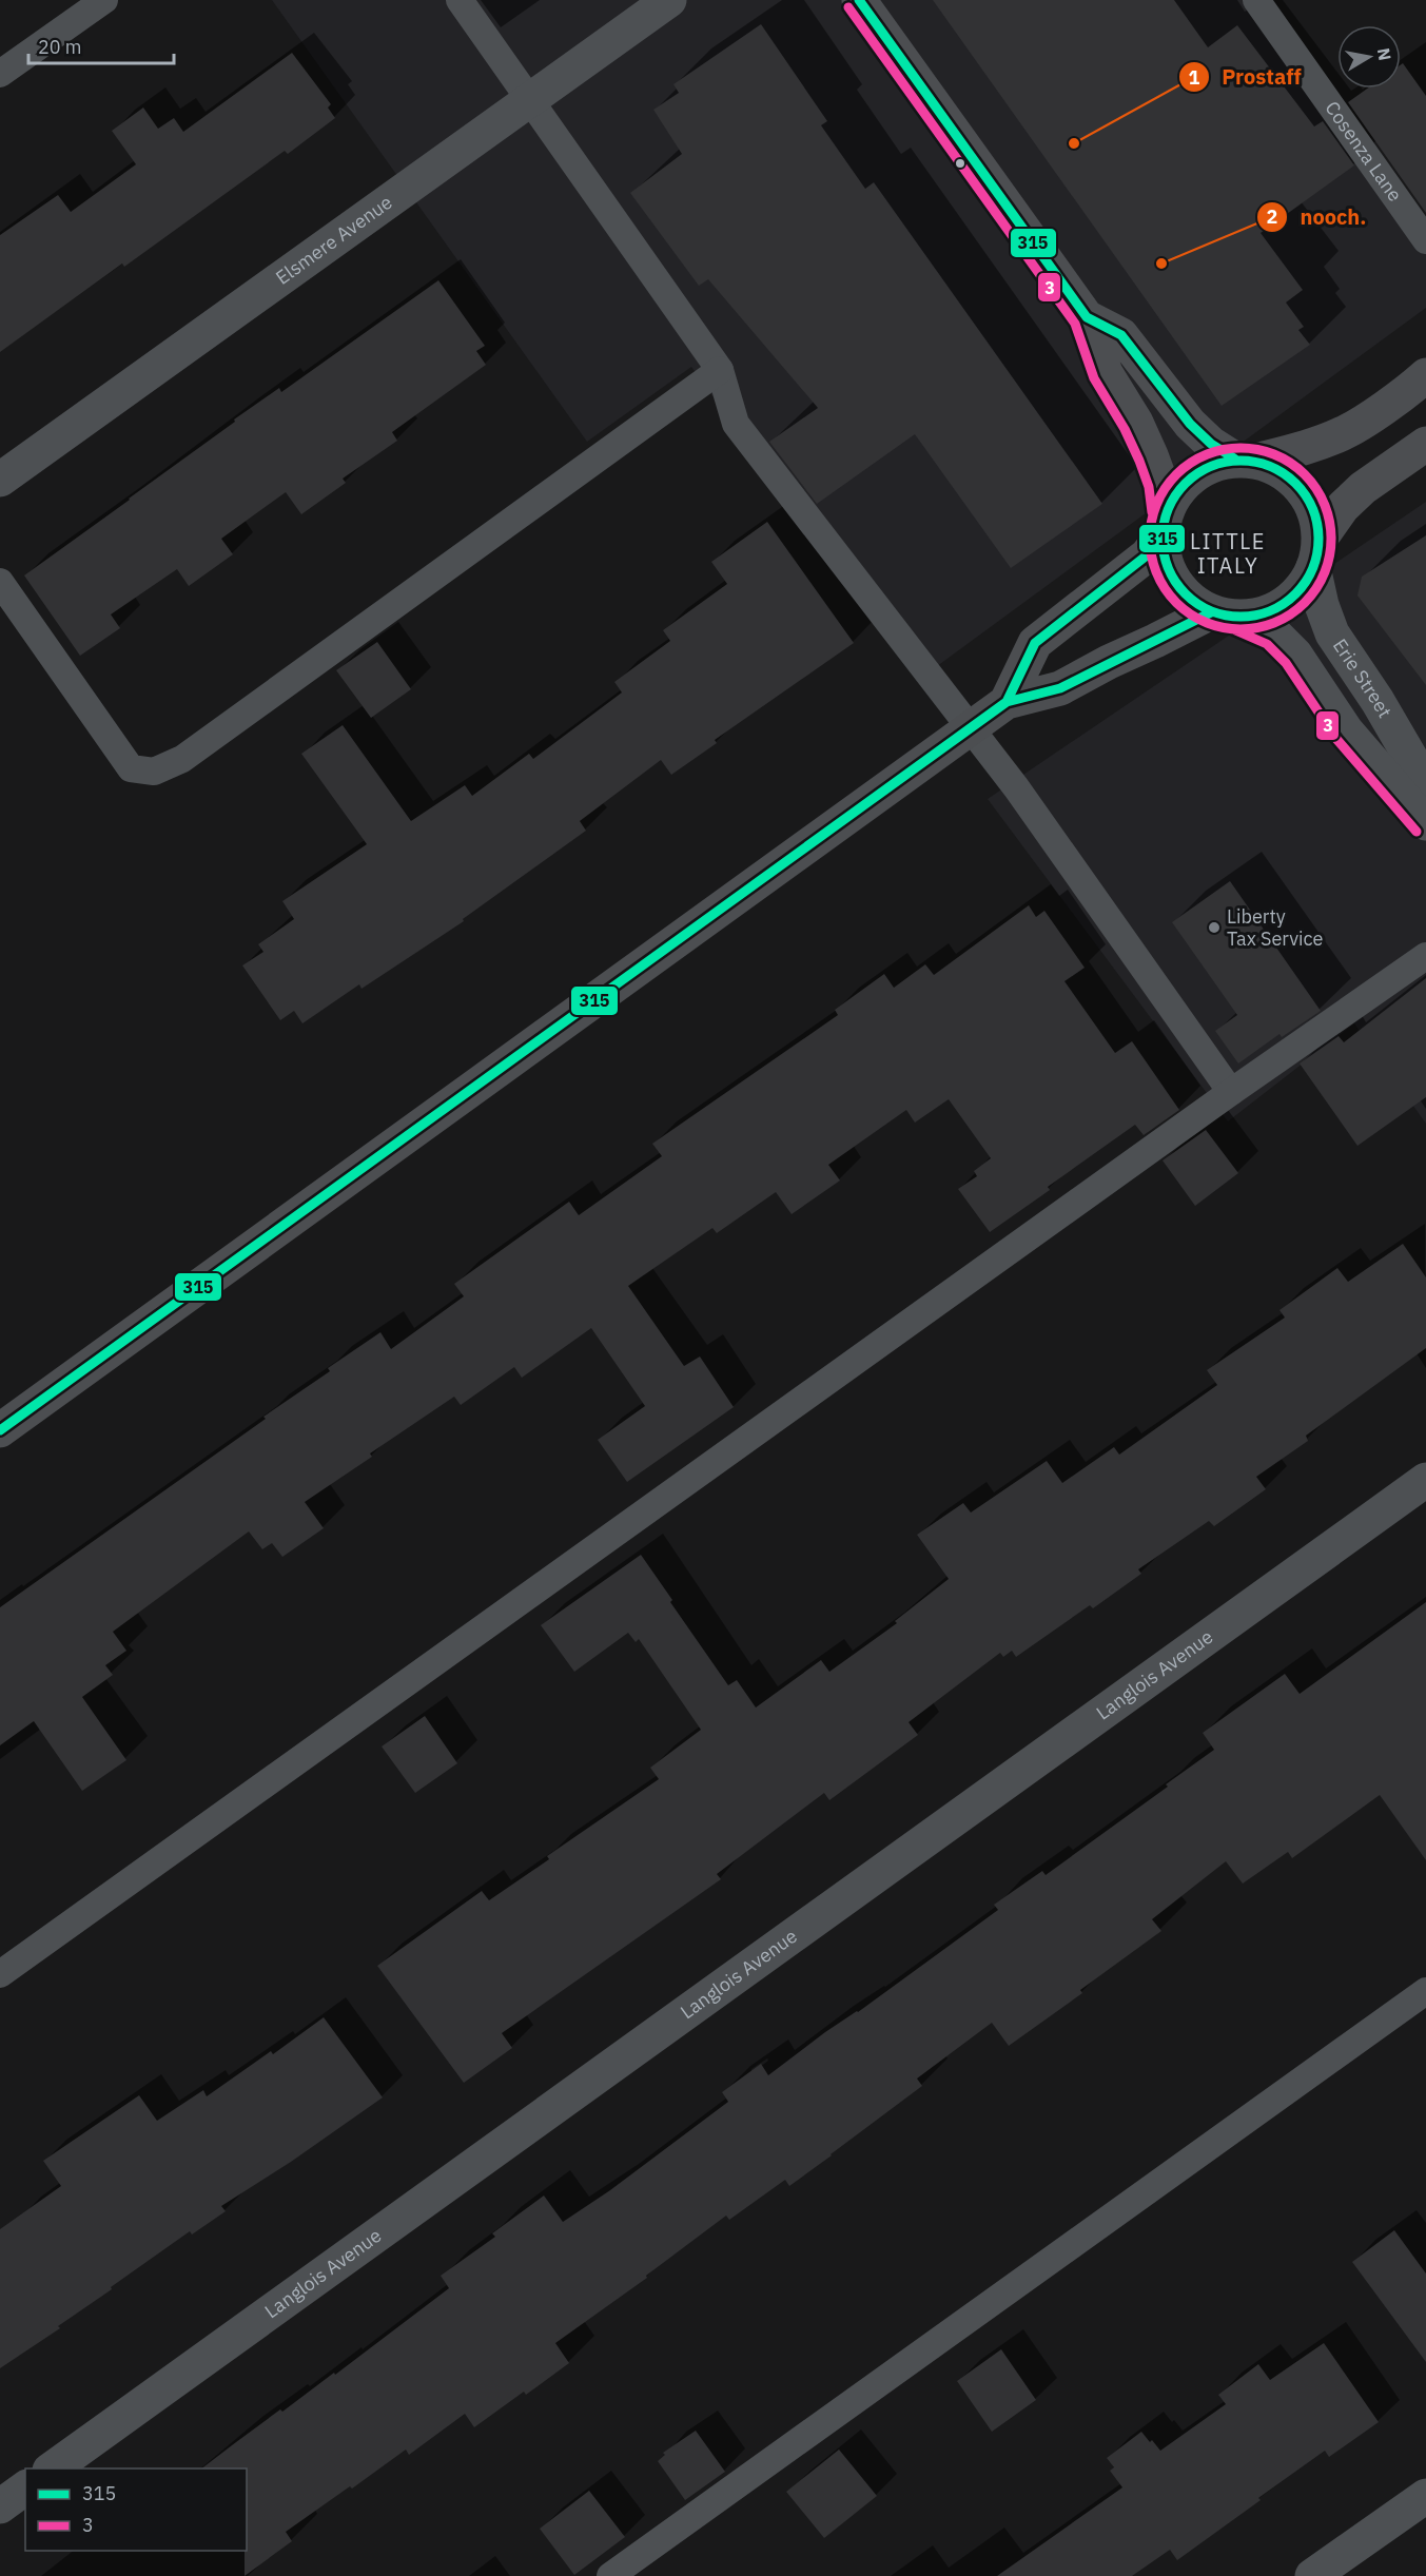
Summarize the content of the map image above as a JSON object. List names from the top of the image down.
{
  "streets": {
    "street": ["Elsmere Avenue", "Erie Street", "Langlois Avenue"],
    "lane": ["Cosenza Lane"]
  },
  "districts": ["LITTLE ITALY"],
  "places": ["Prostaff", "nooch.", "Liberty Tax Service"],
  "lines": ["transit line 315", "transit line 3"],
  "legend": ["315", "3"],
  "scale_bar": "20 m",
  "north": "right"
}
